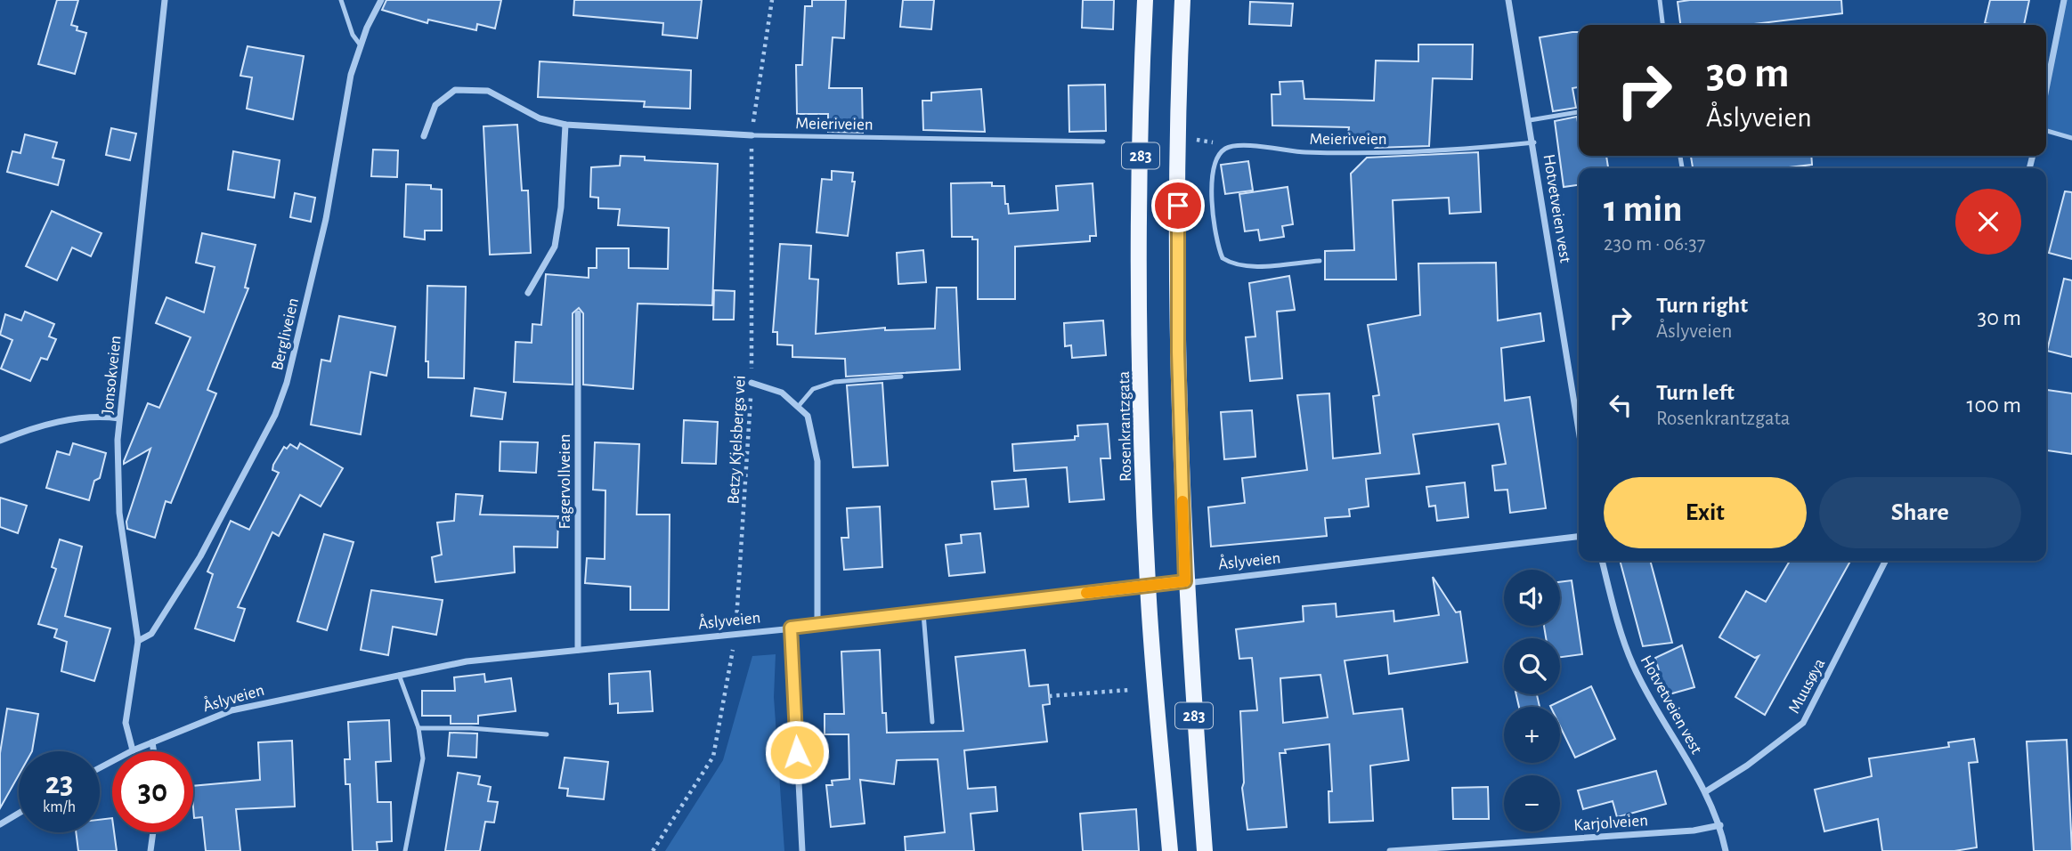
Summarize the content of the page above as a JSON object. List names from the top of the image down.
{
  "streets": {
    "main road": ["283", "Rosenkrantzgata"],
    "street": [
      "Meieriveien",
      "Hotvetveien vest",
      "Bergliveien",
      "Jonsokveien",
      "Fagervollveien",
      "Åslyveien",
      "Muusøya",
      "Karjolveien"
    ],
    "path": ["Betzy Kjelsbergs vei"]
  },
  "crossings": [
    ["Meieriveien", "Hotvetveien vest"],
    ["Meieriveien", "Betzy Kjelsbergs vei"],
    ["283", "Åslyveien"],
    ["Hotvetveien vest", "Muusøya"],
    ["Hotvetveien vest", "Karjolveien"],
    ["Bergliveien", "Jonsokveien"],
    ["Jonsokveien", "Åslyveien"],
    ["Rosenkrantzgata", "Åslyveien"],
    ["Betzy Kjelsbergs vei", "Åslyveien"],
    ["Fagervollveien", "Åslyveien"]
  ],
  "page": {
    "turn": ["30 m", "Åslyveien"],
    "heading": ["1 min", "230 m · 06:37"],
    "list": [
      {
        "name": "Turn right",
        "note": "Åslyveien",
        "value": "30 m"
      },
      {
        "name": "Turn left",
        "note": "Rosenkrantzgata",
        "value": "100 m"
      }
    ],
    "buttons": ["Exit", "Share"],
    "map_buttons": ["+", "−"],
    "speed": "23 km/h",
    "limit": "30"
  }
}
